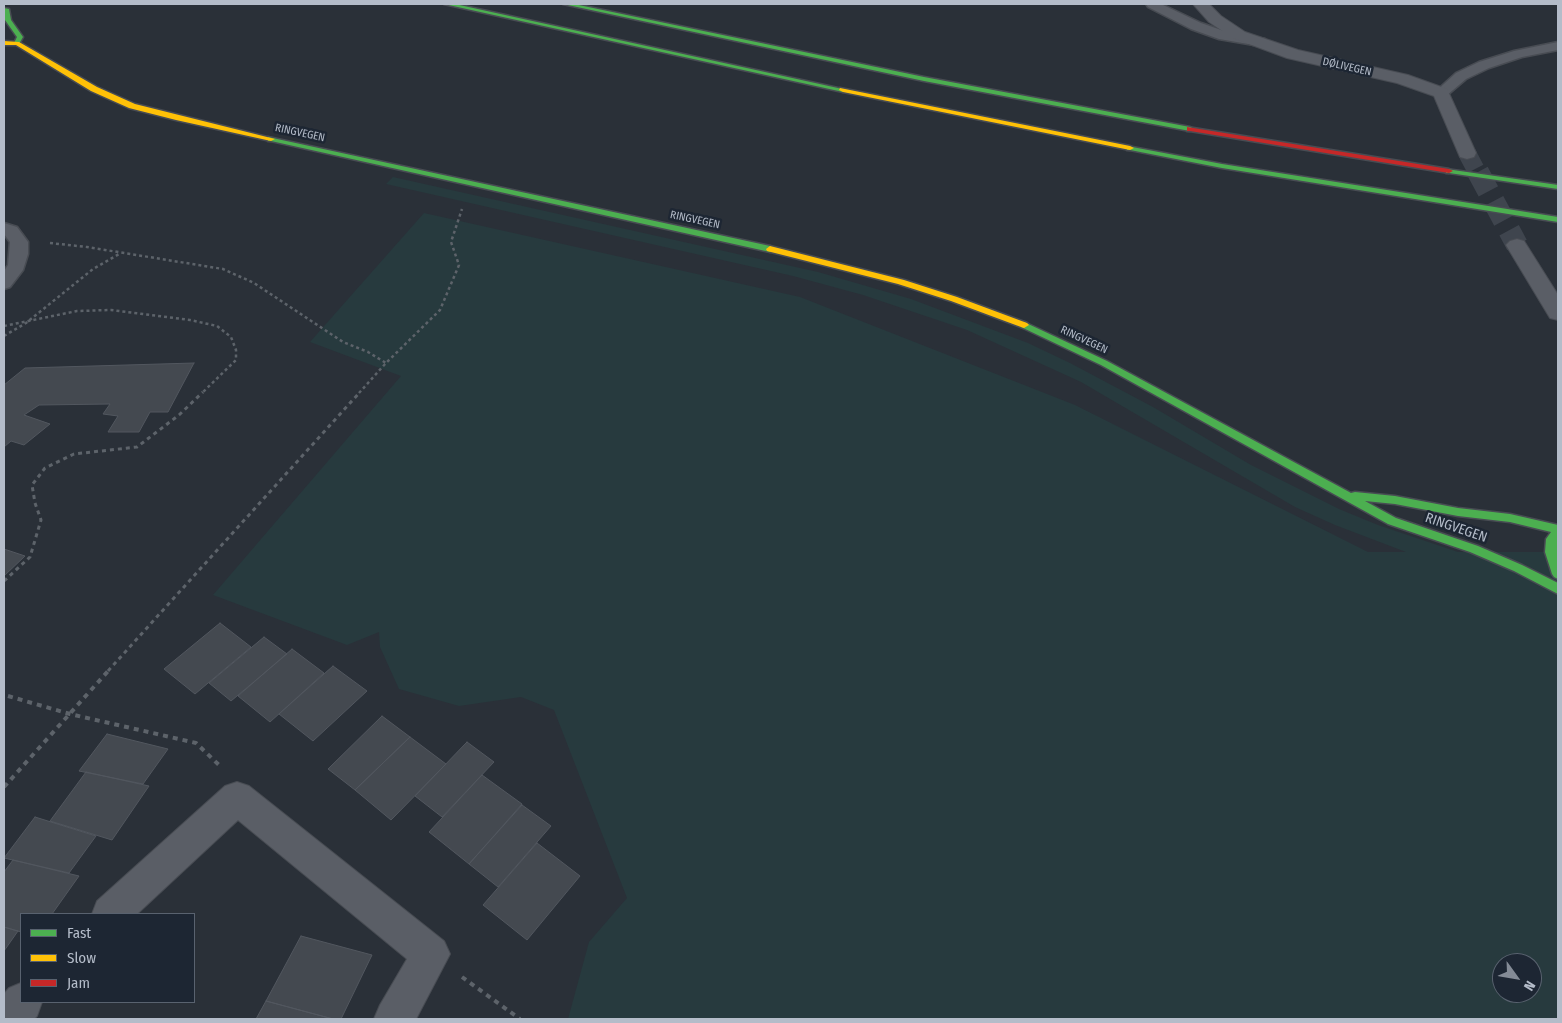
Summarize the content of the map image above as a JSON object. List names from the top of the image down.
{
  "streets": {
    "main road": ["RINGVEGEN"],
    "street": ["DØLIVEGEN"]
  },
  "legend": ["Fast", "Slow", "Jam"],
  "north": "bottom right"
}
